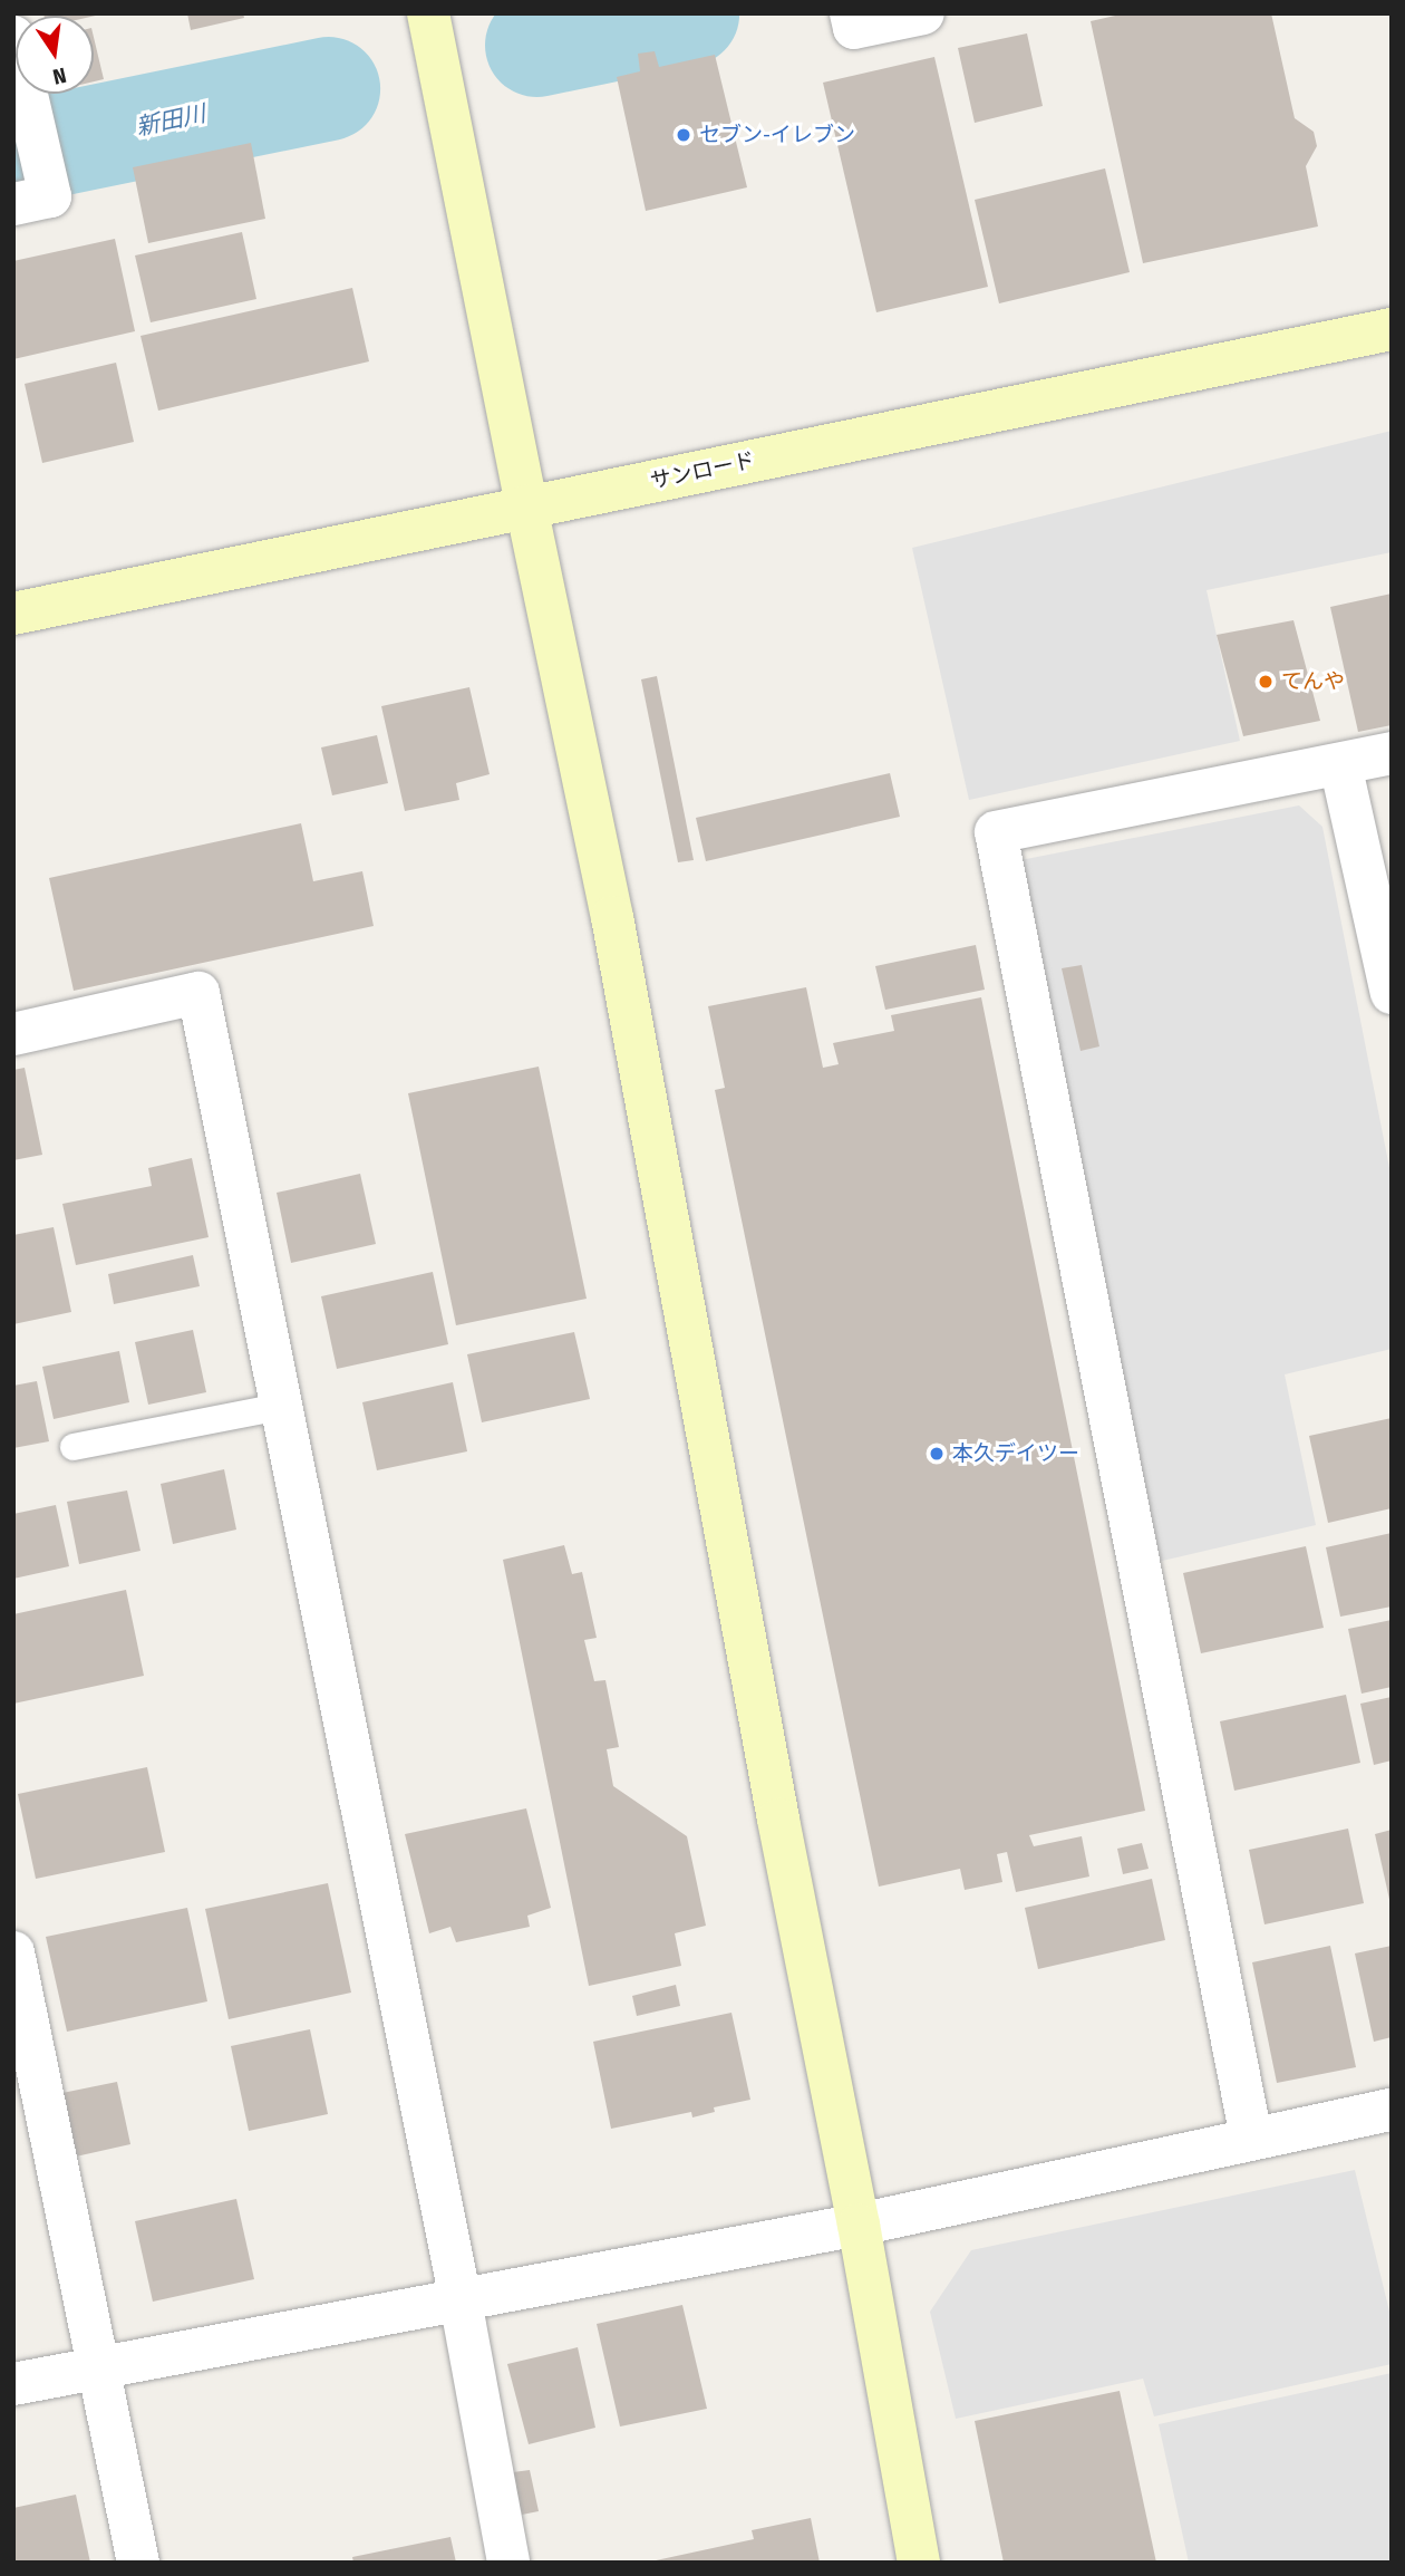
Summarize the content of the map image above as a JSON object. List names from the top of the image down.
{
  "streets": {
    "street": ["サンロード"]
  },
  "water": ["新田川"],
  "places": ["セブン-イレブン", "てんや", "本久デイツー"],
  "north": "bottom"
}
